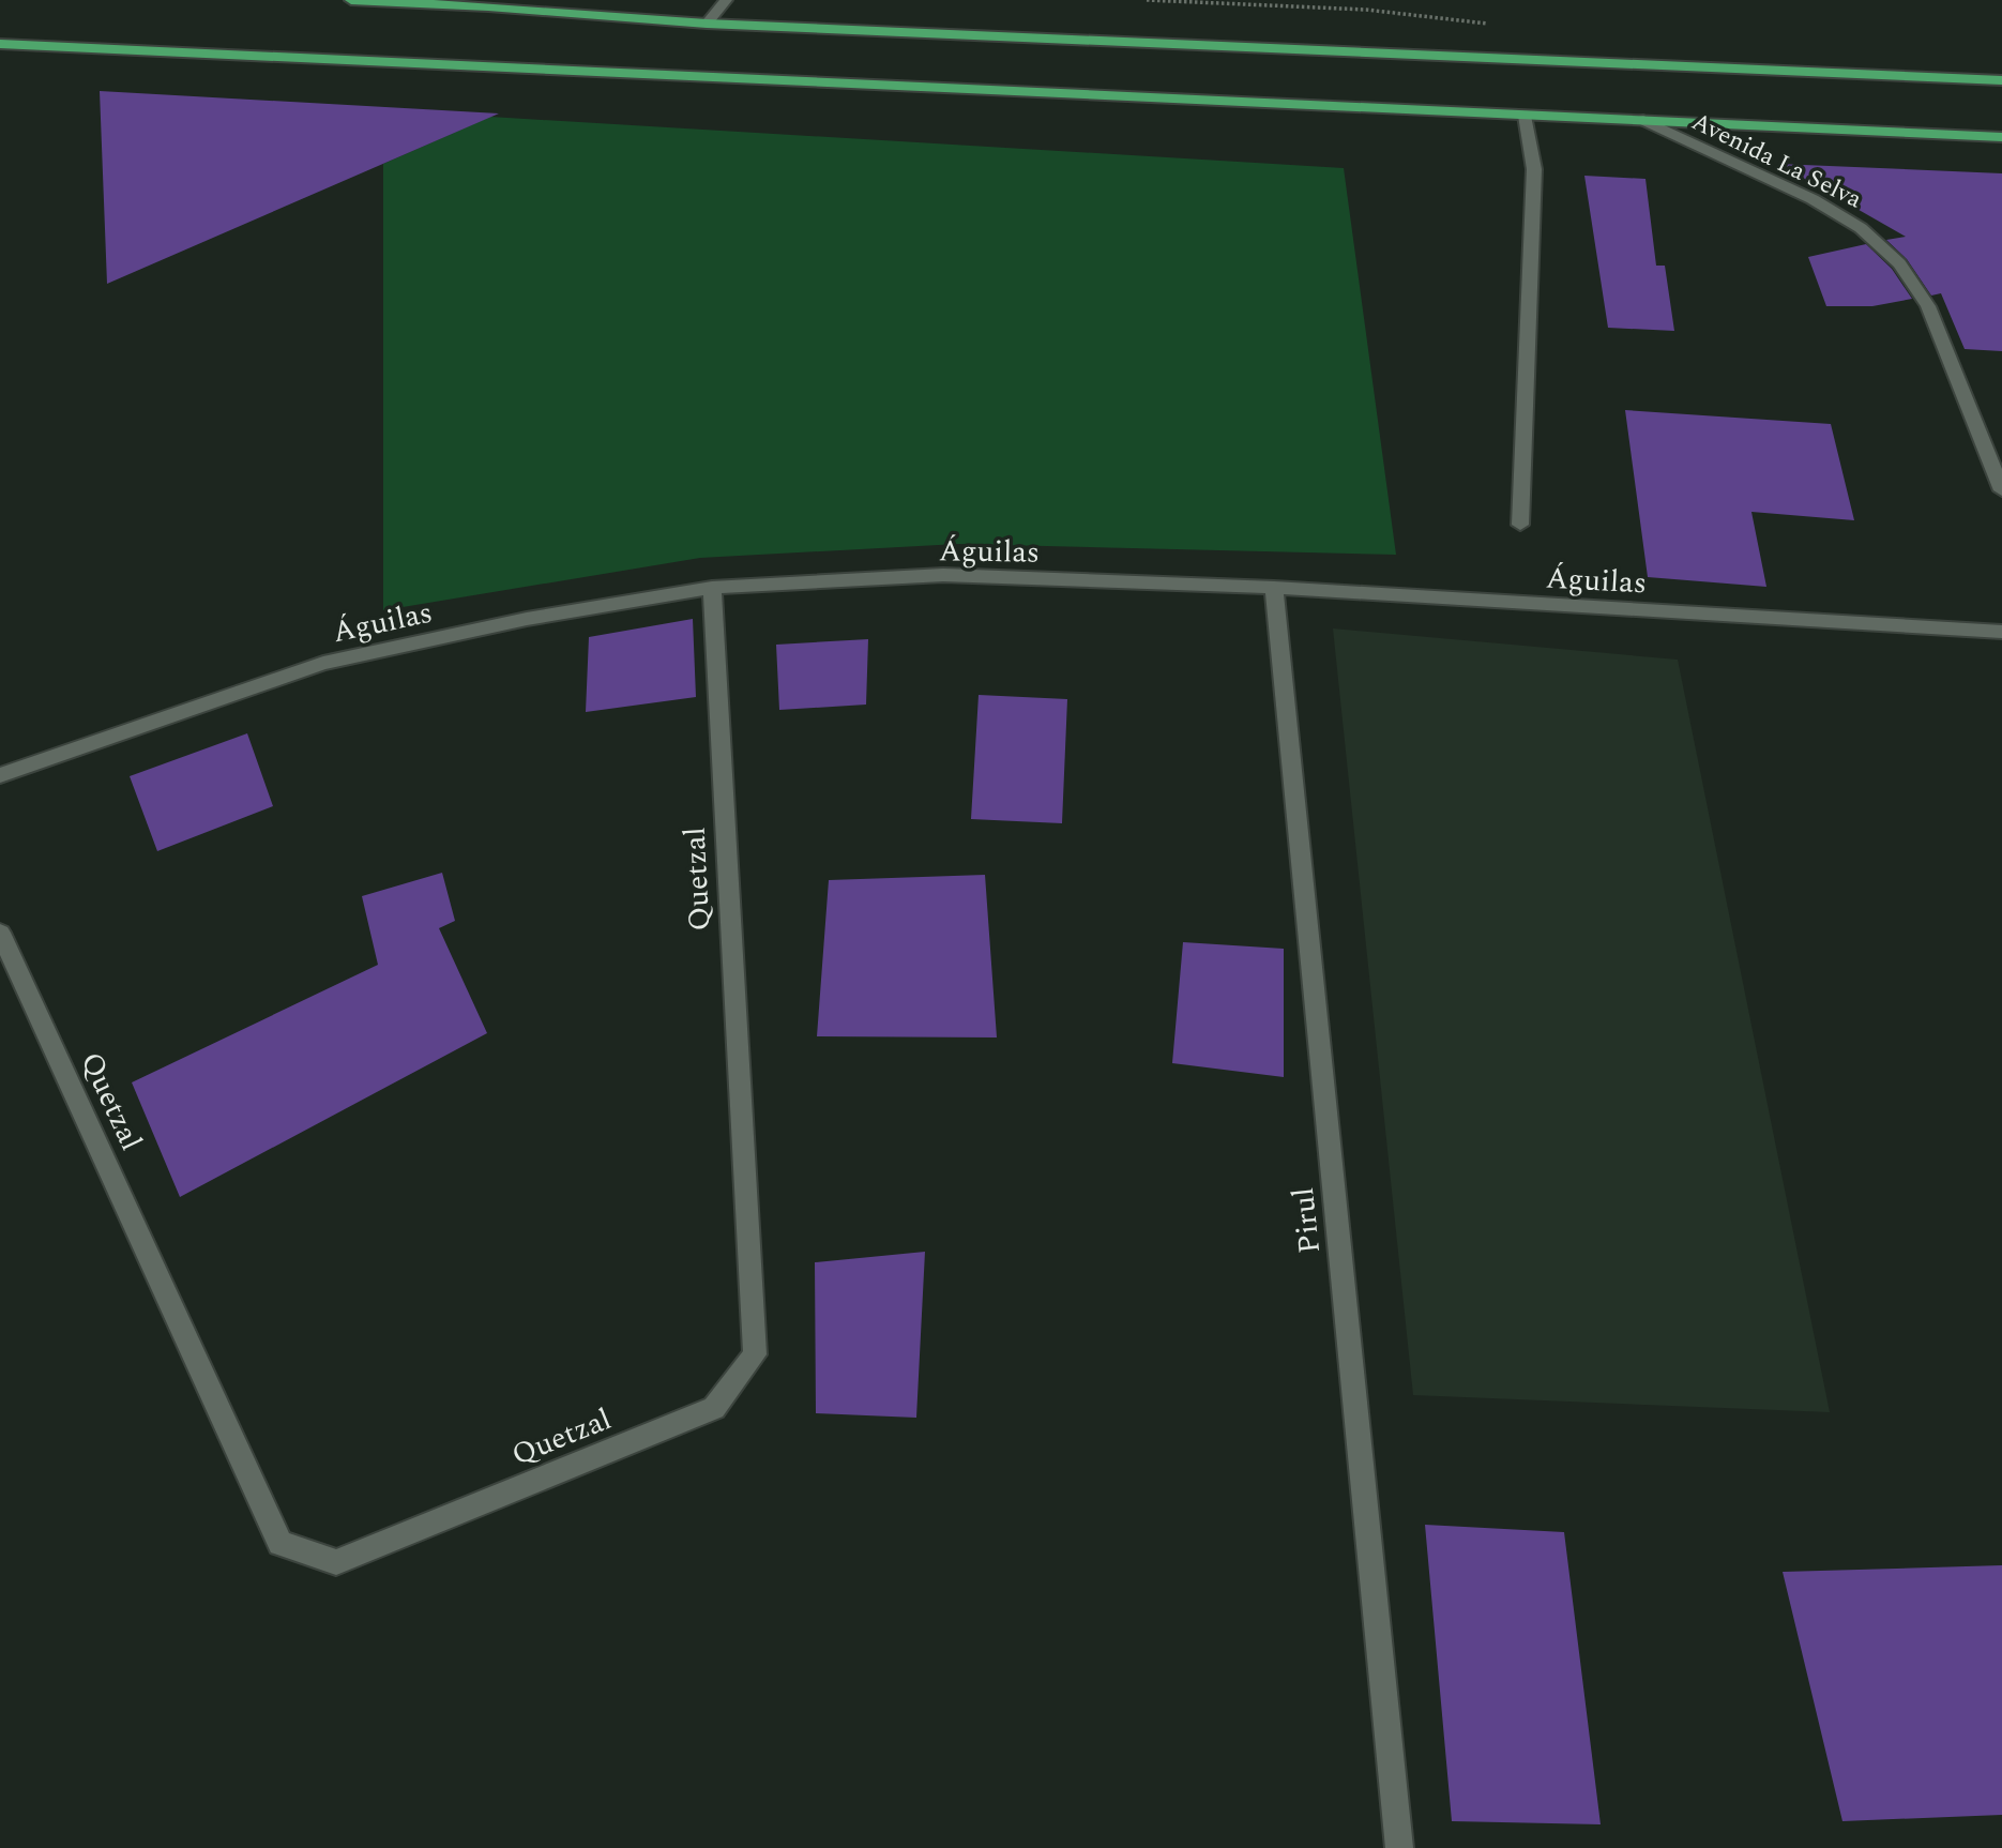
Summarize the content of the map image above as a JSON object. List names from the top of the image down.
{
  "streets": {
    "street": [
      "Avenida La Selva",
      "Águilas",
      "Quetzal",
      "Pirul"
    ]
  },
  "crossings": [
    ["Águilas", "Quetzal"],
    ["Águilas", "Pirul"]
  ]
}
